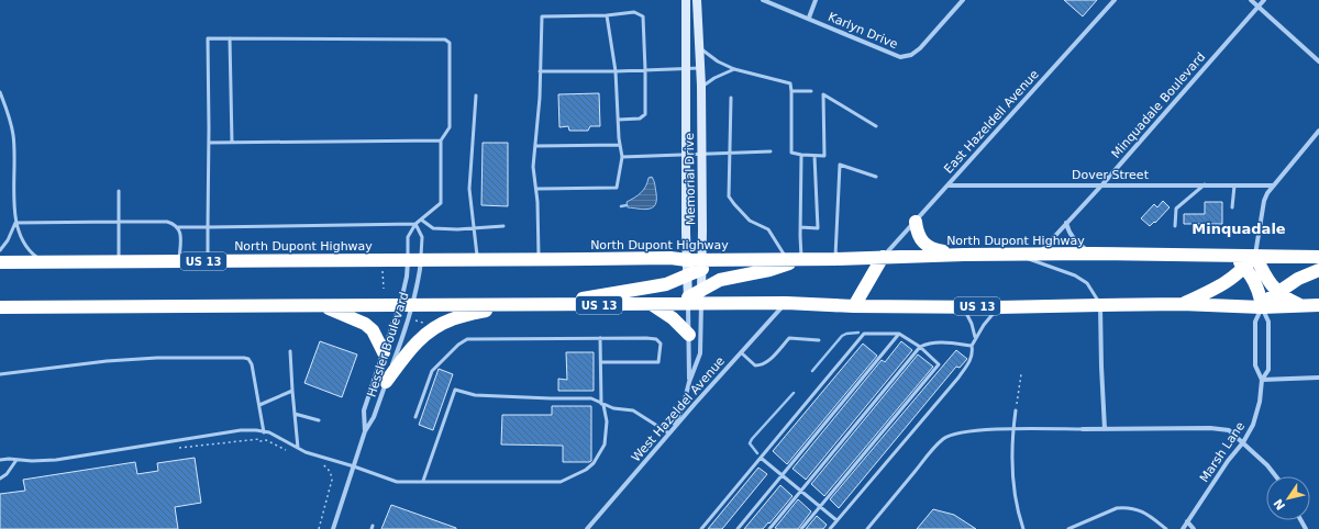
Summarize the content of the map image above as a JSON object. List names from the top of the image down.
{
  "streets": {
    "highway": ["North Dupont Highway", "US 13"],
    "street": [
      "Karlyn Drive",
      "Minquadale Boulevard",
      "East Hazeldell Avenue",
      "Dover Street",
      "Memorial Drive",
      "Hessler Boulevard",
      "West Hazeldel Avenue",
      "Marsh Lane"
    ]
  },
  "crossings": [
    ["Minquadale Boulevard", "Dover Street"],
    ["Minquadale Boulevard", "North Dupont Highway"],
    ["East Hazeldell Avenue", "Dover Street"],
    ["East Hazeldell Avenue", "North Dupont Highway"],
    ["Memorial Drive", "North Dupont Highway"],
    ["Memorial Drive", "US 13"],
    ["Memorial Drive", "West Hazeldel Avenue"],
    ["North Dupont Highway", "Hessler Boulevard"],
    ["US 13", "Hessler Boulevard"],
    ["US 13", "West Hazeldel Avenue"],
    ["US 13", "Marsh Lane"]
  ],
  "districts": ["Minquadale"],
  "north": "bottom left"
}
